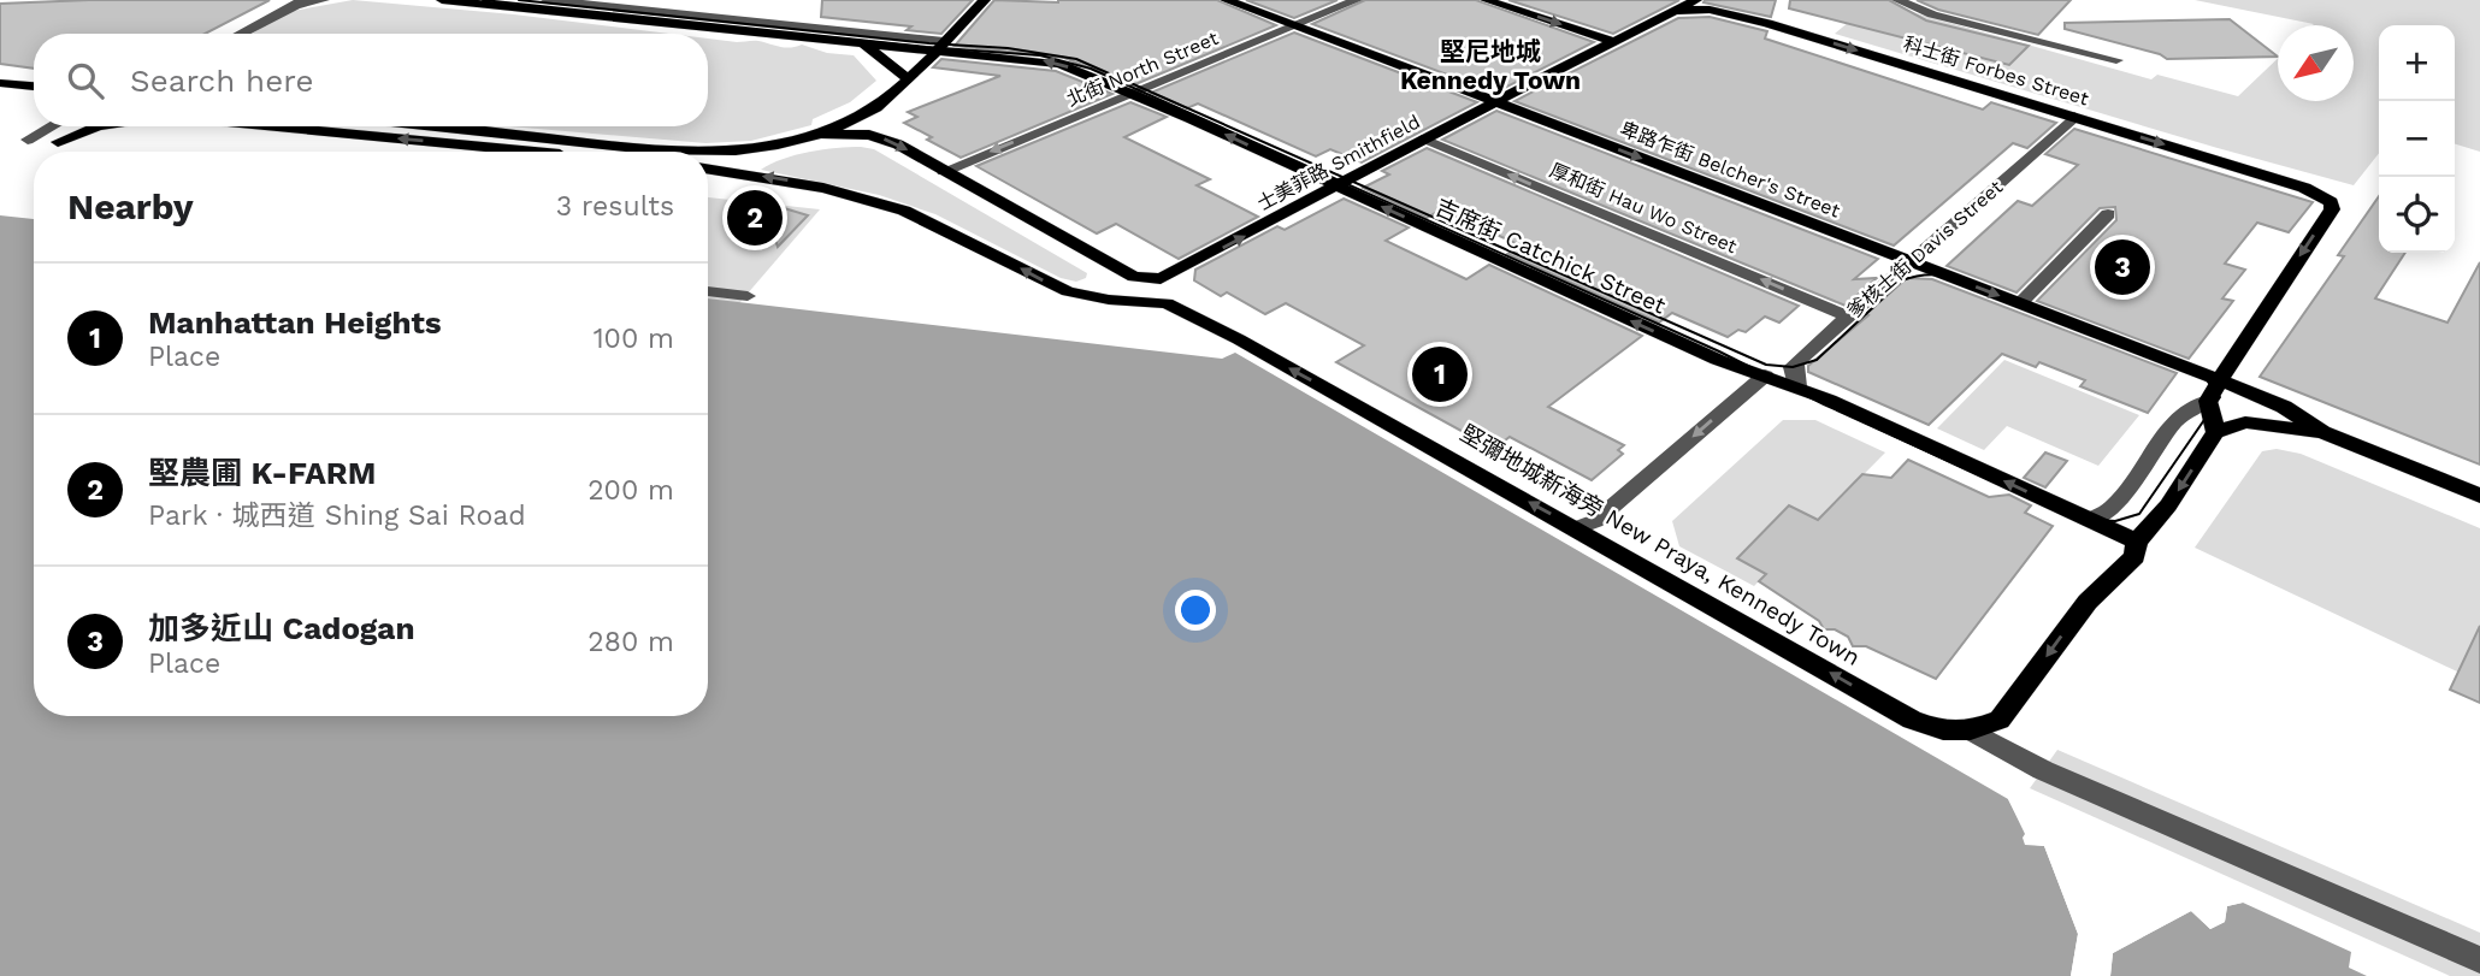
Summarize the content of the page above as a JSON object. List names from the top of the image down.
{
  "streets": {
    "main road": [
      "科士街 Forbes Street",
      "士美菲路 Smithfield",
      "卑路乍街 Belcher's Street",
      "吉席街 Catchick Street",
      "堅彌地城新海旁 New Praya, Kennedy Town"
    ],
    "street": ["北街 North Street", "厚和街 Hau Wo Street", "爹核士街 Davis Street"]
  },
  "crossings": [
    ["北街 North Street", "卑路乍街 Belcher's Street"],
    ["北街 North Street", "吉席街 Catchick Street"],
    ["科士街 Forbes Street", "士美菲路 Smithfield"],
    ["科士街 Forbes Street", "卑路乍街 Belcher's Street"],
    ["科士街 Forbes Street", "爹核士街 Davis Street"],
    ["士美菲路 Smithfield", "卑路乍街 Belcher's Street"],
    ["士美菲路 Smithfield", "厚和街 Hau Wo Street"],
    ["士美菲路 Smithfield", "吉席街 Catchick Street"],
    ["卑路乍街 Belcher's Street", "爹核士街 Davis Street"],
    ["厚和街 Hau Wo Street", "爹核士街 Davis Street"],
    ["爹核士街 Davis Street", "吉席街 Catchick Street"],
    ["吉席街 Catchick Street", "堅彌地城新海旁 New Praya, Kennedy Town"]
  ],
  "one_way": [
    "北街 North Street",
    "卑路乍街 Belcher's Street",
    "厚和街 Hau Wo Street",
    "吉席街 Catchick Street",
    "堅彌地城新海旁 New Praya, Kennedy Town"
  ],
  "districts": ["堅尼地城 Kennedy Town"],
  "north": "bottom left",
  "page": {
    "map_buttons": ["+", "−"],
    "search": "Search here",
    "heading": ["Nearby", "3 results"],
    "pins": ["2", "3", "1"],
    "list": [
      {
        "mark": "1",
        "name": "Manhattan Heights",
        "note": "Place",
        "value": "100 m"
      },
      {
        "mark": "2",
        "name": "堅農圃 K-FARM",
        "note": "Park · 城西道 Shing Sai Road",
        "value": "200 m"
      },
      {
        "mark": "3",
        "name": "加多近山 Cadogan",
        "note": "Place",
        "value": "280 m"
      }
    ]
  }
}
